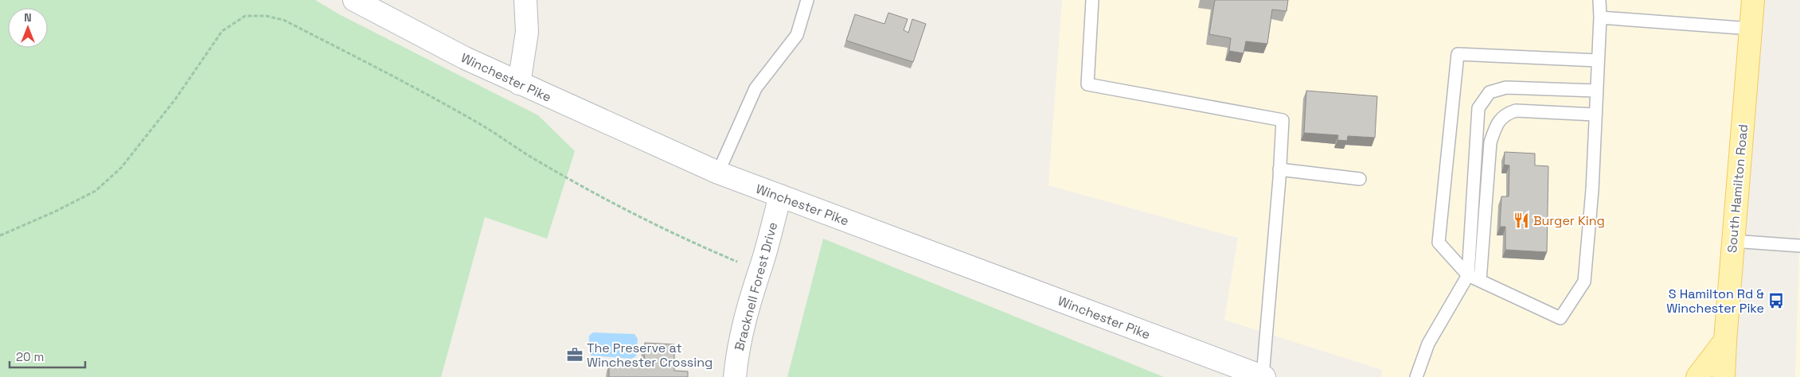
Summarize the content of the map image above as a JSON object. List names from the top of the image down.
{
  "streets": {
    "main road": ["Winchester Pike", "South Hamilton Road", "Bracknell Forest Drive"]
  },
  "crossings": [
    ["Winchester Pike", "Bracknell Forest Drive"]
  ],
  "places": {
    "restaurant": ["Burger King"],
    "bus stop": ["S Hamilton Rd & Winchester Pike"],
    "office": ["The Preserve at Winchester Crossing"]
  },
  "scale_bar": "20 m",
  "north": "top"
}
